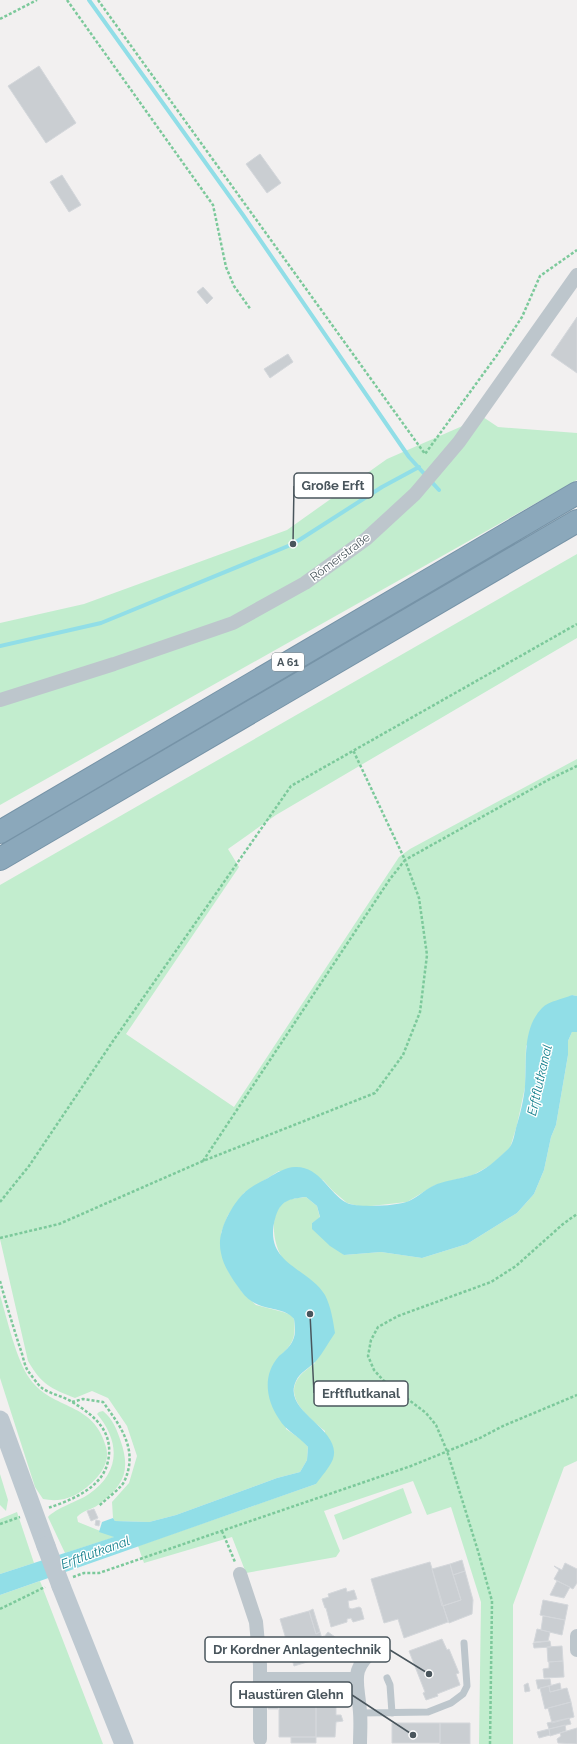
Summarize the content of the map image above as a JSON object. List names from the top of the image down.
{
  "streets": {
    "highway": ["A 61"],
    "street": ["Römerstraße"]
  },
  "water": ["Erftflutkanal"],
  "places": [
    "Große Erft",
    "Erftflutkanal",
    "Dr Kordner Anlagentechnik",
    "Haustüren Glehn"
  ]
}
